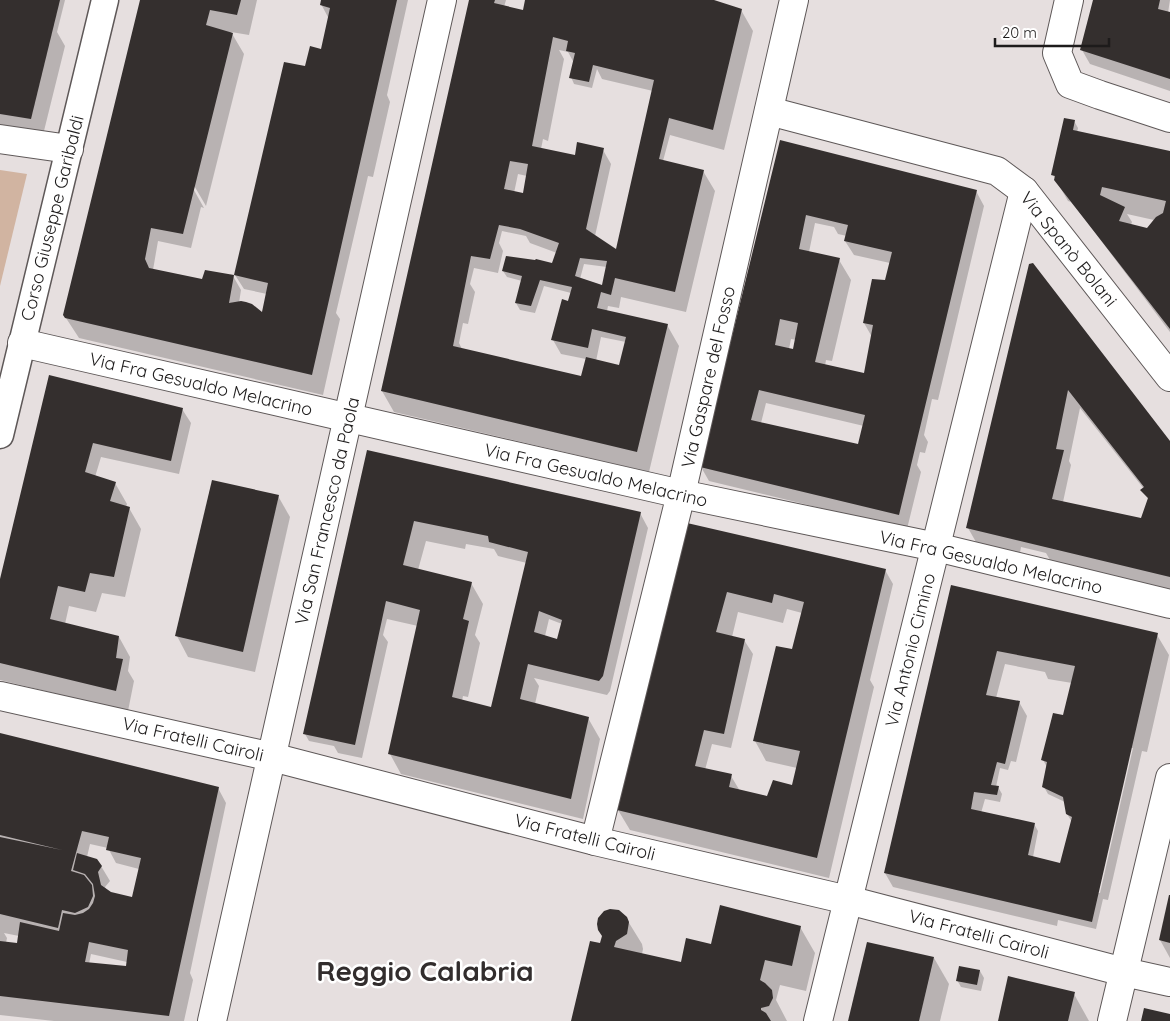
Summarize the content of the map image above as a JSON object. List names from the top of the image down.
{
  "streets": {
    "street": [
      "Corso Giuseppe Garibaldi",
      "Via Spanò Bolani",
      "Via Gaspare del Fosso",
      "Via Fra Gesualdo Melacrino",
      "Via San Francesco da Paola",
      "Via Antonio Cimino",
      "Via Fratelli Cairoli"
    ]
  },
  "crossings": [
    ["Corso Giuseppe Garibaldi", "Via Fra Gesualdo Melacrino"],
    ["Via Spanò Bolani", "Via Gaspare del Fosso"],
    ["Via Spanò Bolani", "Via Antonio Cimino"],
    ["Via Gaspare del Fosso", "Via Fra Gesualdo Melacrino"],
    ["Via Gaspare del Fosso", "Via Fratelli Cairoli"],
    ["Via Fra Gesualdo Melacrino", "Via San Francesco da Paola"],
    ["Via Fra Gesualdo Melacrino", "Via Antonio Cimino"],
    ["Via San Francesco da Paola", "Via Fratelli Cairoli"],
    ["Via Antonio Cimino", "Via Fratelli Cairoli"]
  ],
  "districts": ["Reggio Calabria"],
  "scale_bar": "20 m"
}
